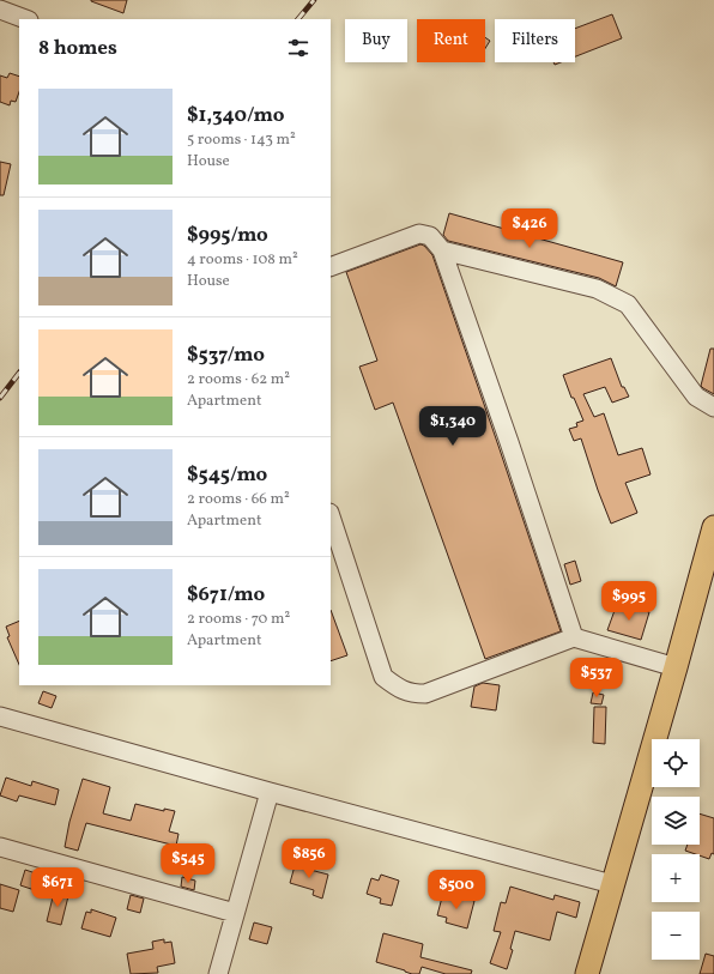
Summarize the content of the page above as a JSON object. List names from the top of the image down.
{
  "page": {
    "chip": ["Buy", "Rent", "Filters"],
    "heading": "8 homes",
    "list": [
      {
        "name": "$1,340/mo",
        "note": "5 rooms · 143 m² · House"
      },
      {
        "name": "$995/mo",
        "note": "4 rooms · 108 m² · House"
      },
      {
        "name": "$537/mo",
        "note": "2 rooms · 62 m² · Apartment"
      },
      {
        "name": "$545/mo",
        "note": "2 rooms · 66 m² · Apartment"
      },
      {
        "name": "$671/mo",
        "note": "2 rooms · 70 m² · Apartment"
      }
    ],
    "price": [
      "$426",
      "$1,340",
      "$995",
      "$537",
      "$856",
      "$545",
      "$671",
      "$500"
    ],
    "map_buttons": ["+", "−"]
  }
}
